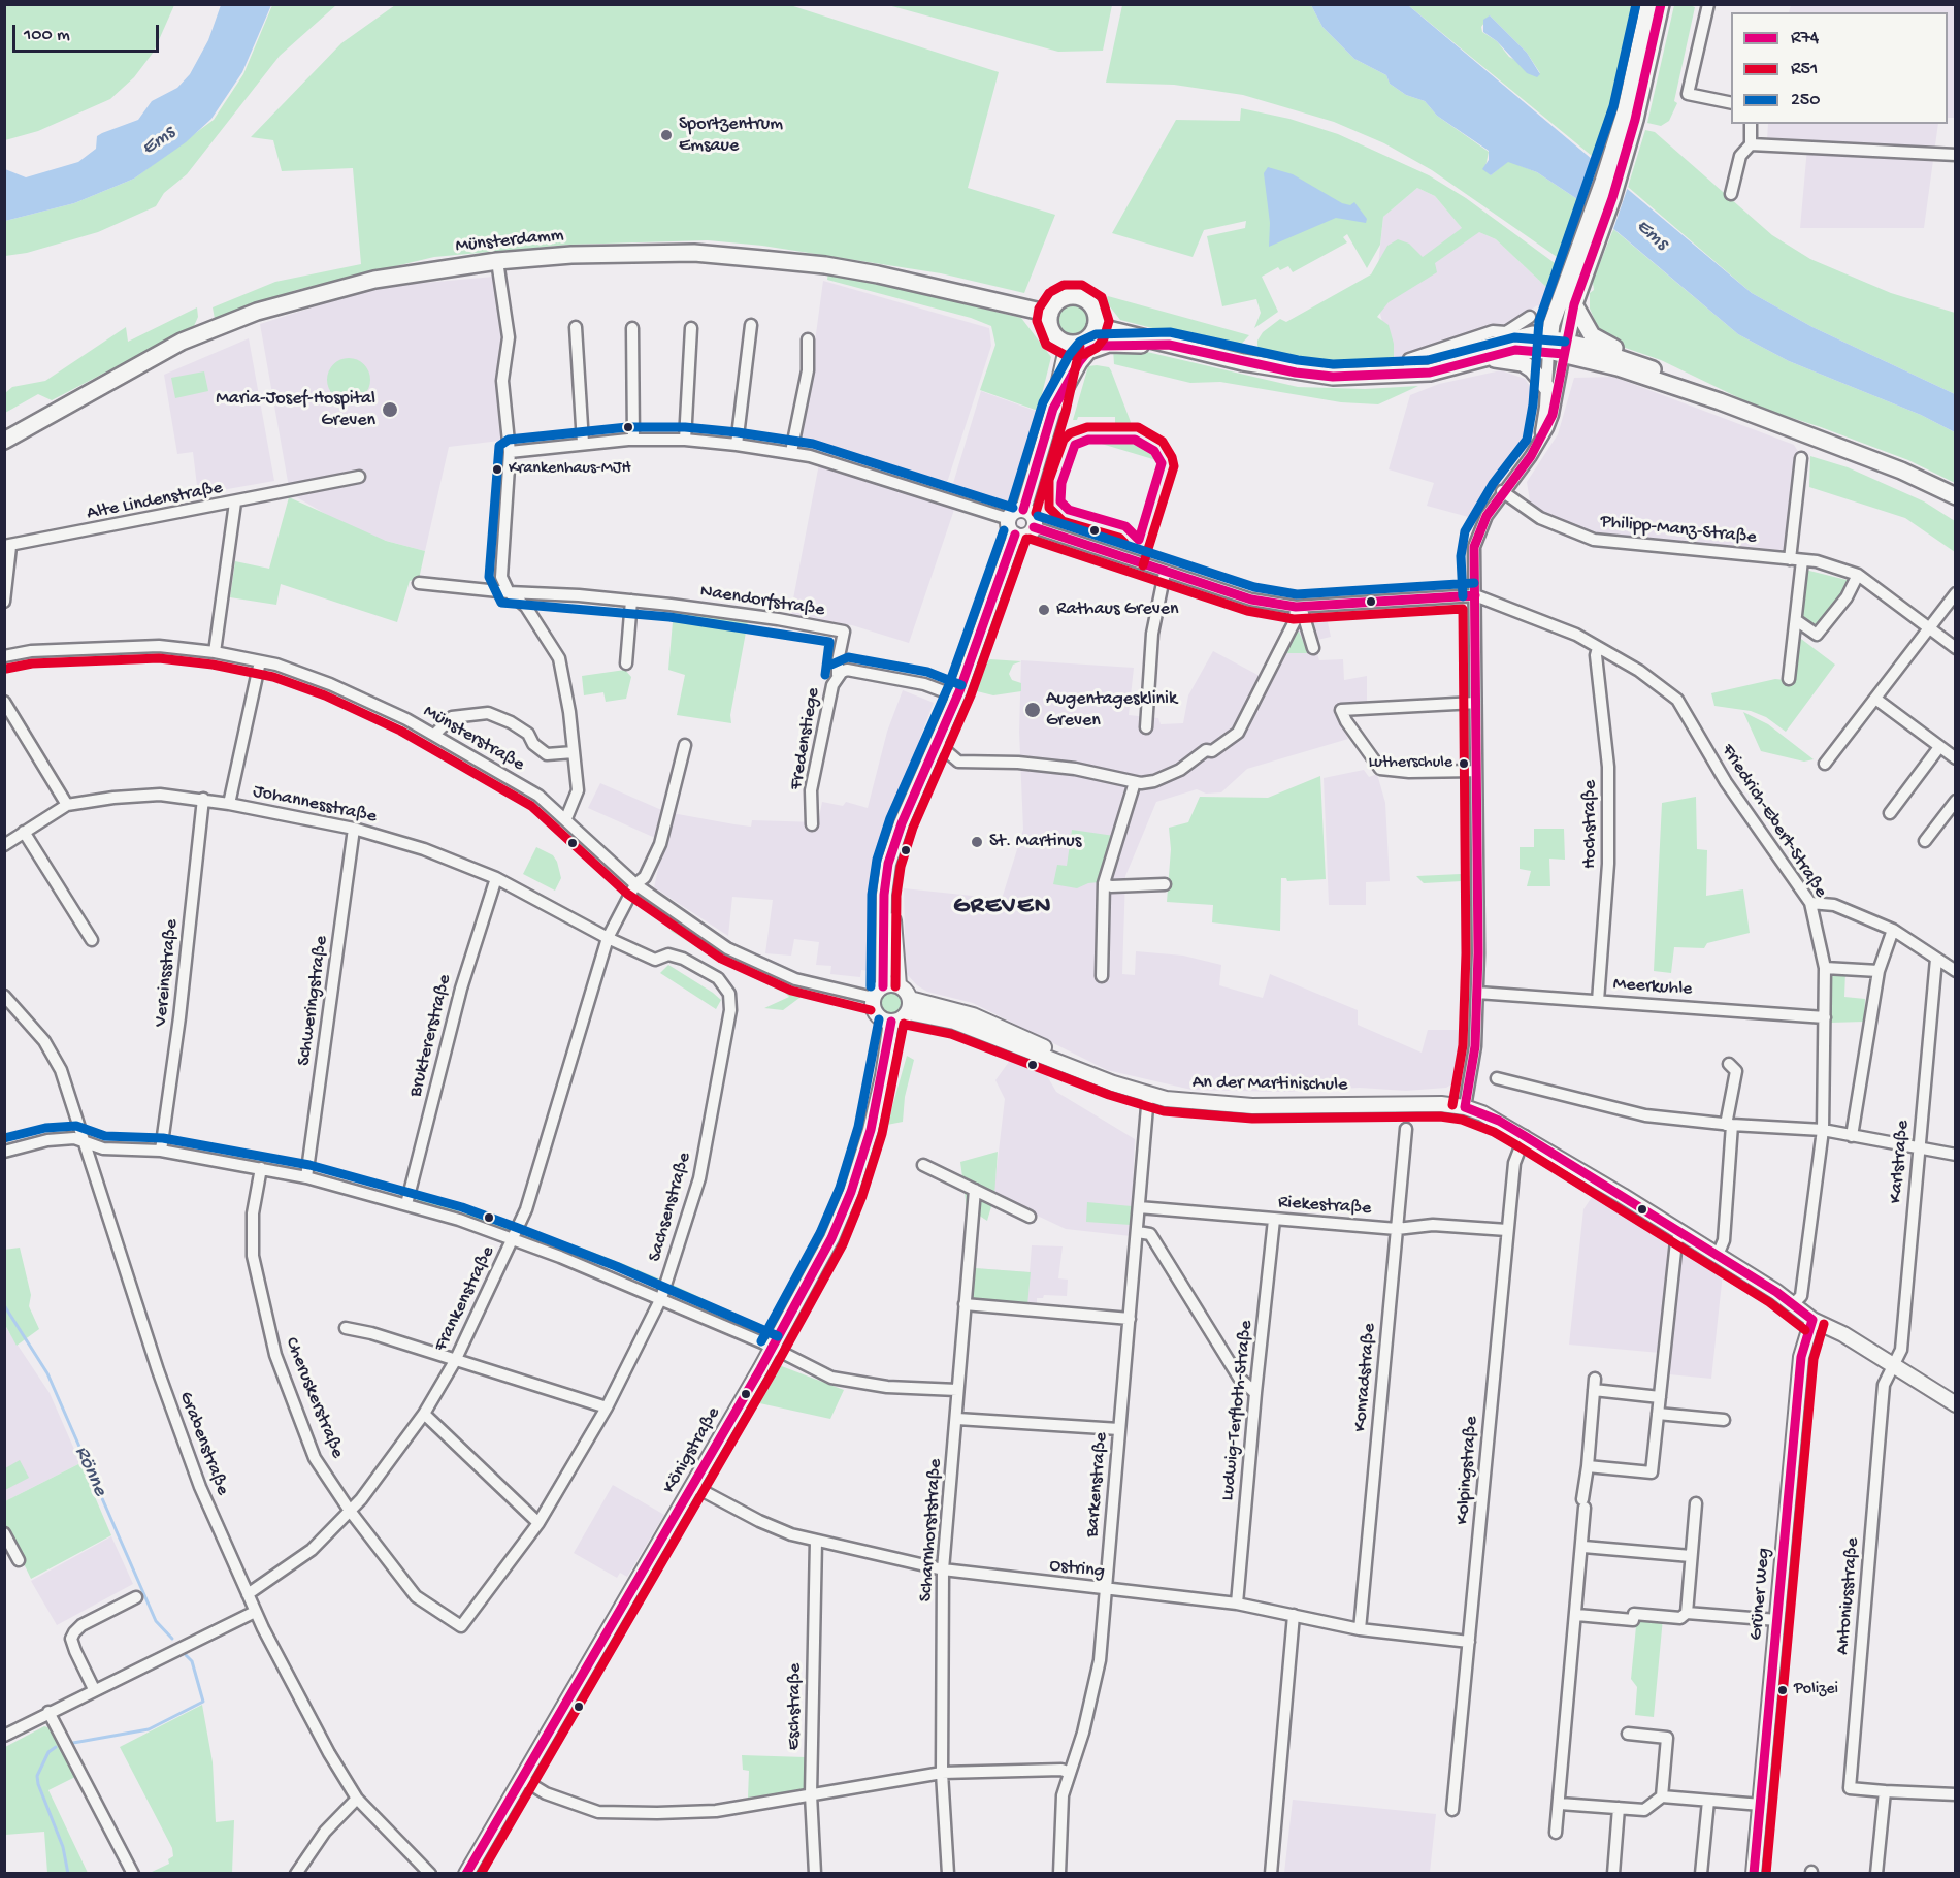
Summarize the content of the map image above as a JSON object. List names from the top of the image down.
{
  "streets": {
    "main road": ["Münsterdamm"],
    "street": [
      "Alte Lindenstraße",
      "Philipp-Manz-Straße",
      "Naendorfstraße",
      "Münsterstraße",
      "Fredenstiege",
      "Johannesstraße",
      "Friedrich-Ebert-Straße",
      "Hochstraße",
      "Vereinsstraße",
      "Meerkuhle",
      "Schweringstraße",
      "Bruktererstraße",
      "An der Martinischule",
      "Karlstraße",
      "Riekestraße",
      "Sachsenstraße",
      "Frankenstraße",
      "Konradstraße",
      "Cheruskerstraße",
      "Ludwig-Terfloth-Straße",
      "Grabenstraße",
      "Königstraße",
      "Kolpingstraße",
      "Barkenstraße",
      "Scharnhorststraße",
      "Ostring",
      "Grüner Weg",
      "Antoniusstraße",
      "Eschstraße"
    ]
  },
  "crossings": [
    ["Naendorfstraße", "Fredenstiege"],
    ["Münsterstraße", "An der Martinischule"],
    ["Münsterstraße", "Frankenstraße"],
    ["Münsterstraße", "Königstraße"],
    ["Johannesstraße", "Vereinsstraße"],
    ["Johannesstraße", "Schweringstraße"],
    ["Johannesstraße", "Bruktererstraße"],
    ["Johannesstraße", "Sachsenstraße"],
    ["Johannesstraße", "Frankenstraße"],
    ["Friedrich-Ebert-Straße", "Hochstraße"],
    ["Friedrich-Ebert-Straße", "Meerkuhle"],
    ["Friedrich-Ebert-Straße", "An der Martinischule"],
    ["Hochstraße", "Meerkuhle"],
    ["An der Martinischule", "Karlstraße"],
    ["An der Martinischule", "Königstraße"],
    ["An der Martinischule", "Kolpingstraße"],
    ["An der Martinischule", "Barkenstraße"],
    ["An der Martinischule", "Grüner Weg"],
    ["An der Martinischule", "Antoniusstraße"],
    ["Karlstraße", "Antoniusstraße"],
    ["Riekestraße", "Konradstraße"],
    ["Riekestraße", "Ludwig-Terfloth-Straße"],
    ["Riekestraße", "Kolpingstraße"],
    ["Riekestraße", "Barkenstraße"],
    ["Sachsenstraße", "Frankenstraße"],
    ["Sachsenstraße", "Cheruskerstraße"],
    ["Frankenstraße", "Cheruskerstraße"],
    ["Frankenstraße", "Grabenstraße"],
    ["Konradstraße", "Ostring"],
    ["Ludwig-Terfloth-Straße", "Ostring"],
    ["Königstraße", "Ostring"],
    ["Kolpingstraße", "Ostring"],
    ["Barkenstraße", "Ostring"],
    ["Scharnhorststraße", "Ostring"],
    ["Ostring", "Eschstraße"]
  ],
  "districts": ["GREVEN"],
  "water": ["Ems", "Rönne"],
  "places": [
    "Sportzentrum Emsaue",
    "Maria-Josef-Hospital Greven",
    "Krankenhaus-MJH",
    "Rathaus Greven",
    "Augentagesklinik Greven",
    "Lutherschule",
    "St. Martinus",
    "Polizei"
  ],
  "lines": ["transit line R74", "transit line 250", "transit line R51"],
  "legend": ["R74", "R51", "250"],
  "scale_bar": "100 m"
}
